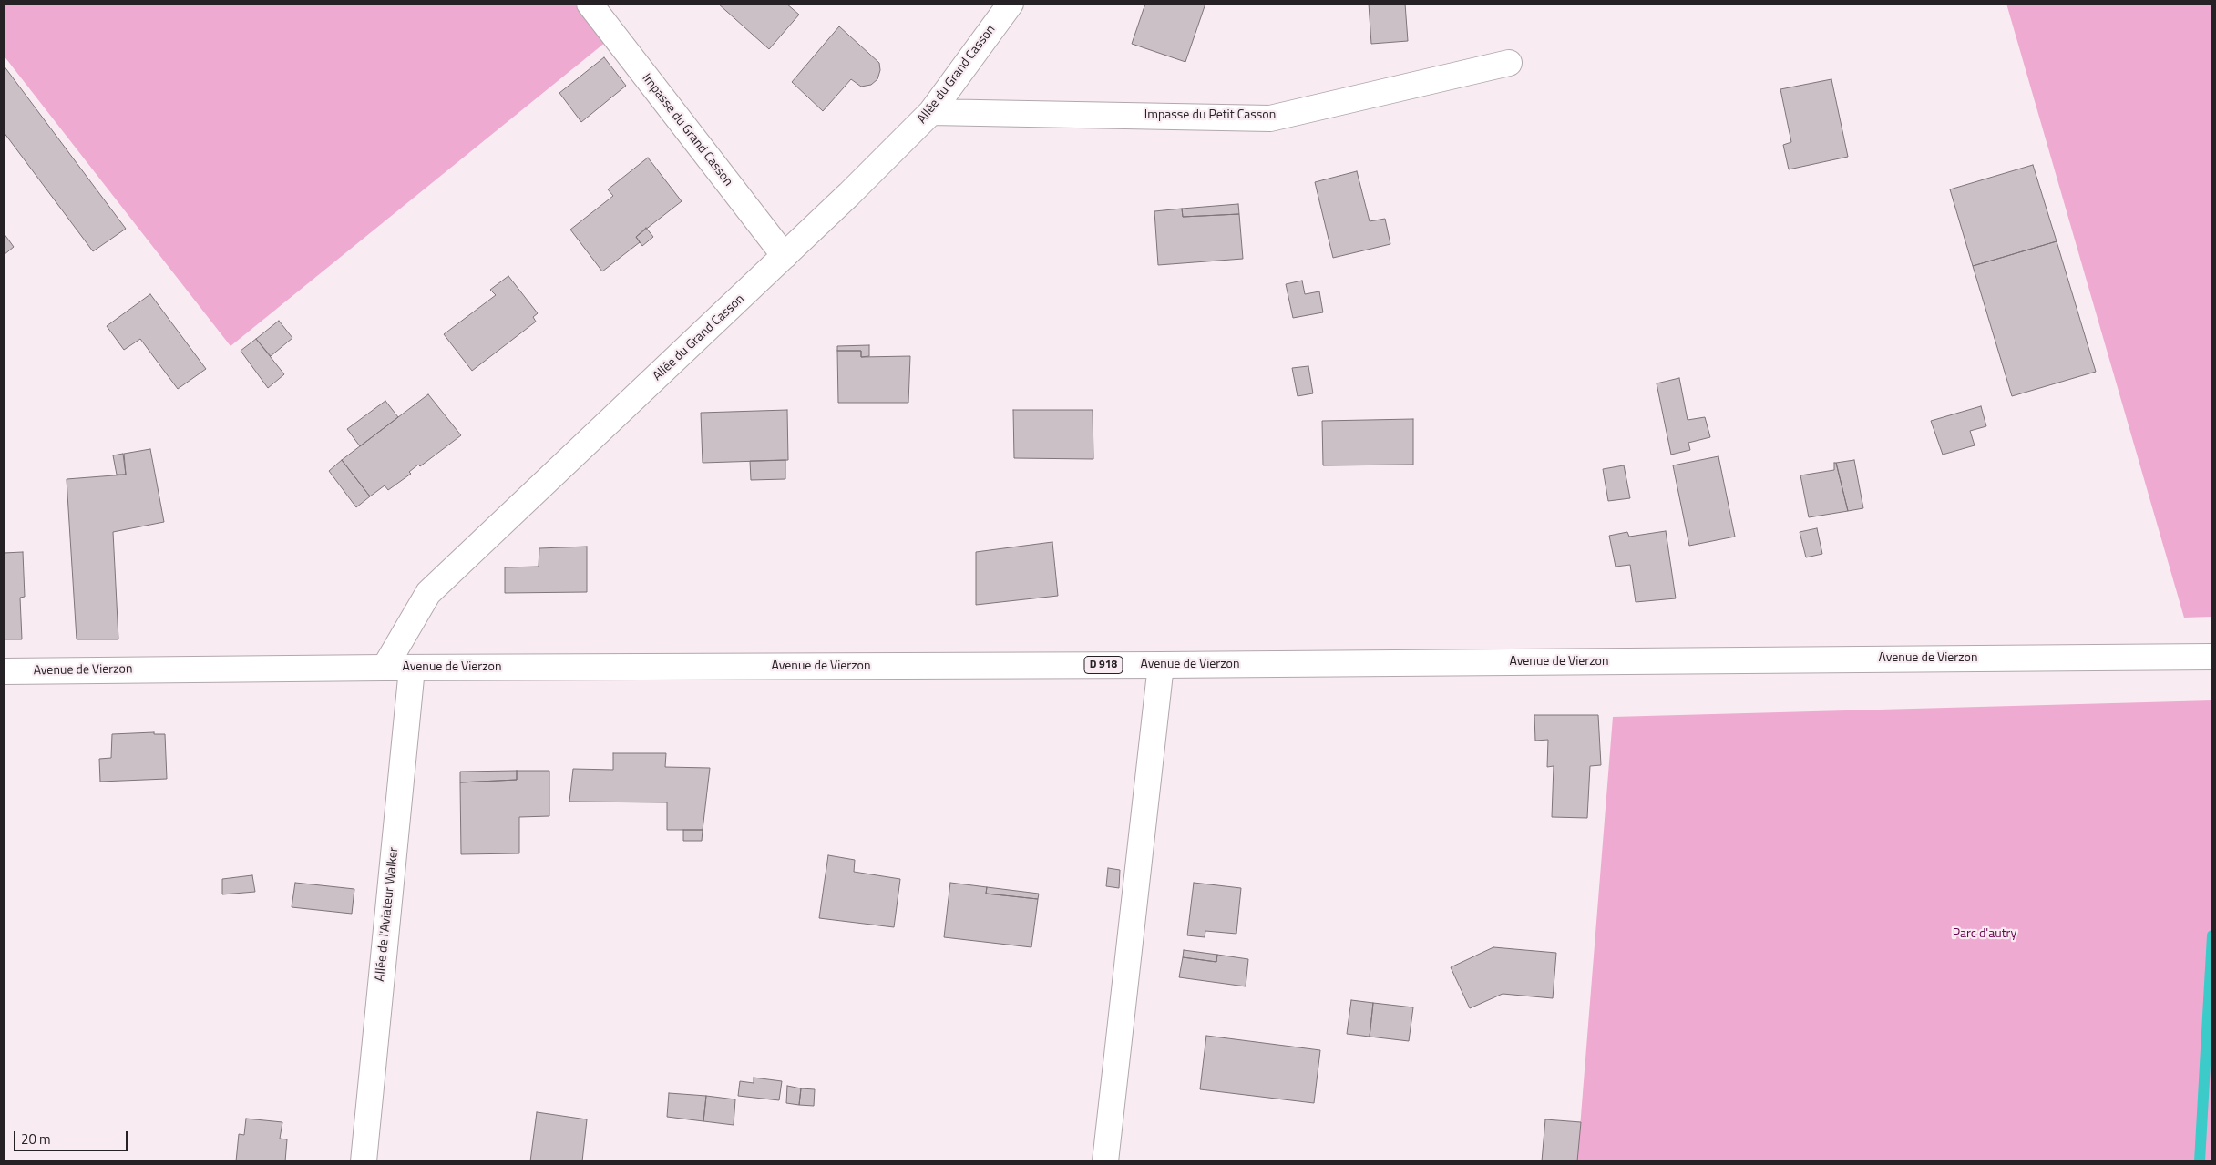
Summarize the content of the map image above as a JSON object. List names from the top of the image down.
{
  "streets": {
    "street": [
      "Allée du Grand Casson",
      "Impasse du Petit Casson",
      "Impasse du Grand Casson",
      "Avenue de Vierzon",
      "D 918",
      "Allée de l'Aviateur Walker"
    ]
  },
  "crossings": [
    ["Allée du Grand Casson", "Impasse du Petit Casson"],
    ["Allée du Grand Casson", "Impasse du Grand Casson"],
    ["Allée du Grand Casson", "Avenue de Vierzon"],
    ["Avenue de Vierzon", "Allée de l'Aviateur Walker"]
  ],
  "parks": ["Parc d'autry"],
  "scale_bar": "20 m"
}
